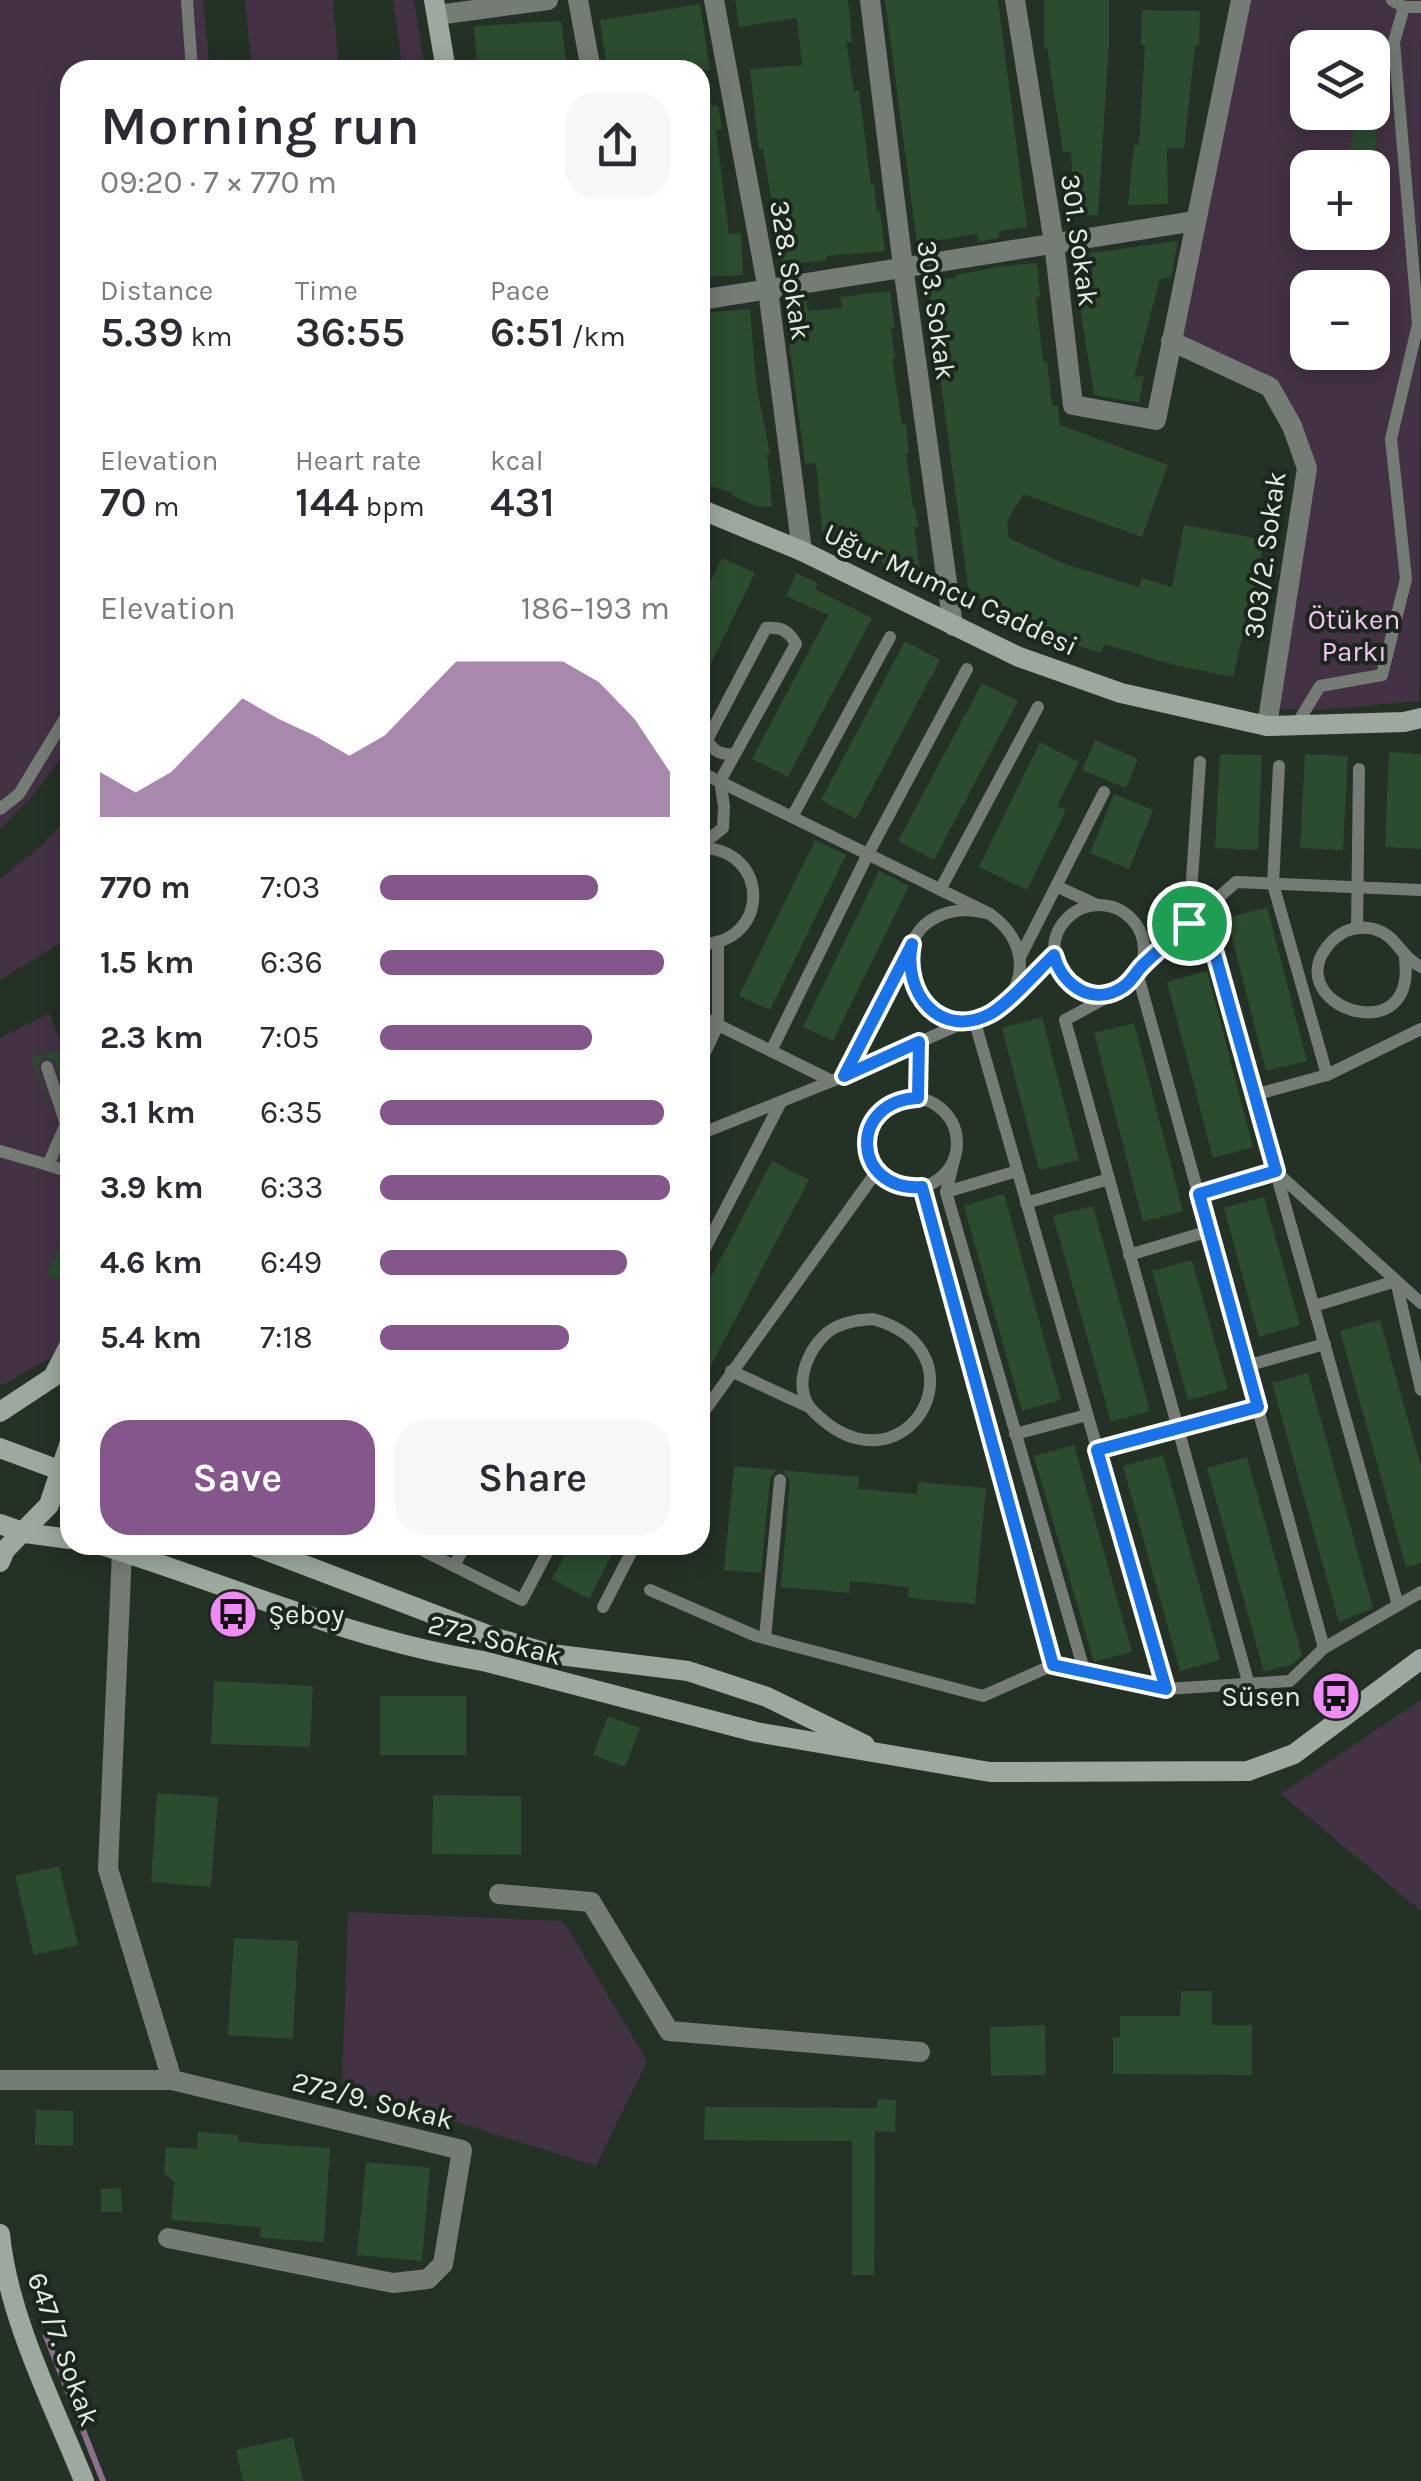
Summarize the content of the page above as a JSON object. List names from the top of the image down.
{
  "streets": {
    "street": [
      "301. Sokak",
      "328. Sokak",
      "303. Sokak",
      "303/2. Sokak",
      "Uğur Mumcu Caddesi",
      "272. Sokak",
      "272/9. Sokak",
      "647/7. Sokak"
    ]
  },
  "crossings": [
    ["301. Sokak", "303/2. Sokak"],
    ["328. Sokak", "Uğur Mumcu Caddesi"],
    ["303. Sokak", "Uğur Mumcu Caddesi"],
    ["303/2. Sokak", "Uğur Mumcu Caddesi"]
  ],
  "parks": ["Ötüken Parkı"],
  "places": {
    "bus stop": ["Şeboy", "Süsen"]
  },
  "page": {
    "map_buttons": ["+", "−"],
    "heading": ["Morning run", "09:20 · 7 × 770 m"],
    "stats": [
      ["Distance", "5.39 km"],
      ["Time", "36:55"],
      ["Pace", "6:51 /km"],
      ["Elevation", "70 m"],
      ["Heart rate", "144 bpm"],
      ["kcal", "431"]
    ],
    "chart": ["Elevation", "186–193 m"],
    "list": [
      {
        "name": "770 m",
        "note": "7:03"
      },
      {
        "name": "1.5 km",
        "note": "6:36"
      },
      {
        "name": "2.3 km",
        "note": "7:05"
      },
      {
        "name": "3.1 km",
        "note": "6:35"
      },
      {
        "name": "3.9 km",
        "note": "6:33"
      },
      {
        "name": "4.6 km",
        "note": "6:49"
      },
      {
        "name": "5.4 km",
        "note": "7:18"
      }
    ],
    "buttons": ["Save", "Share"]
  }
}
